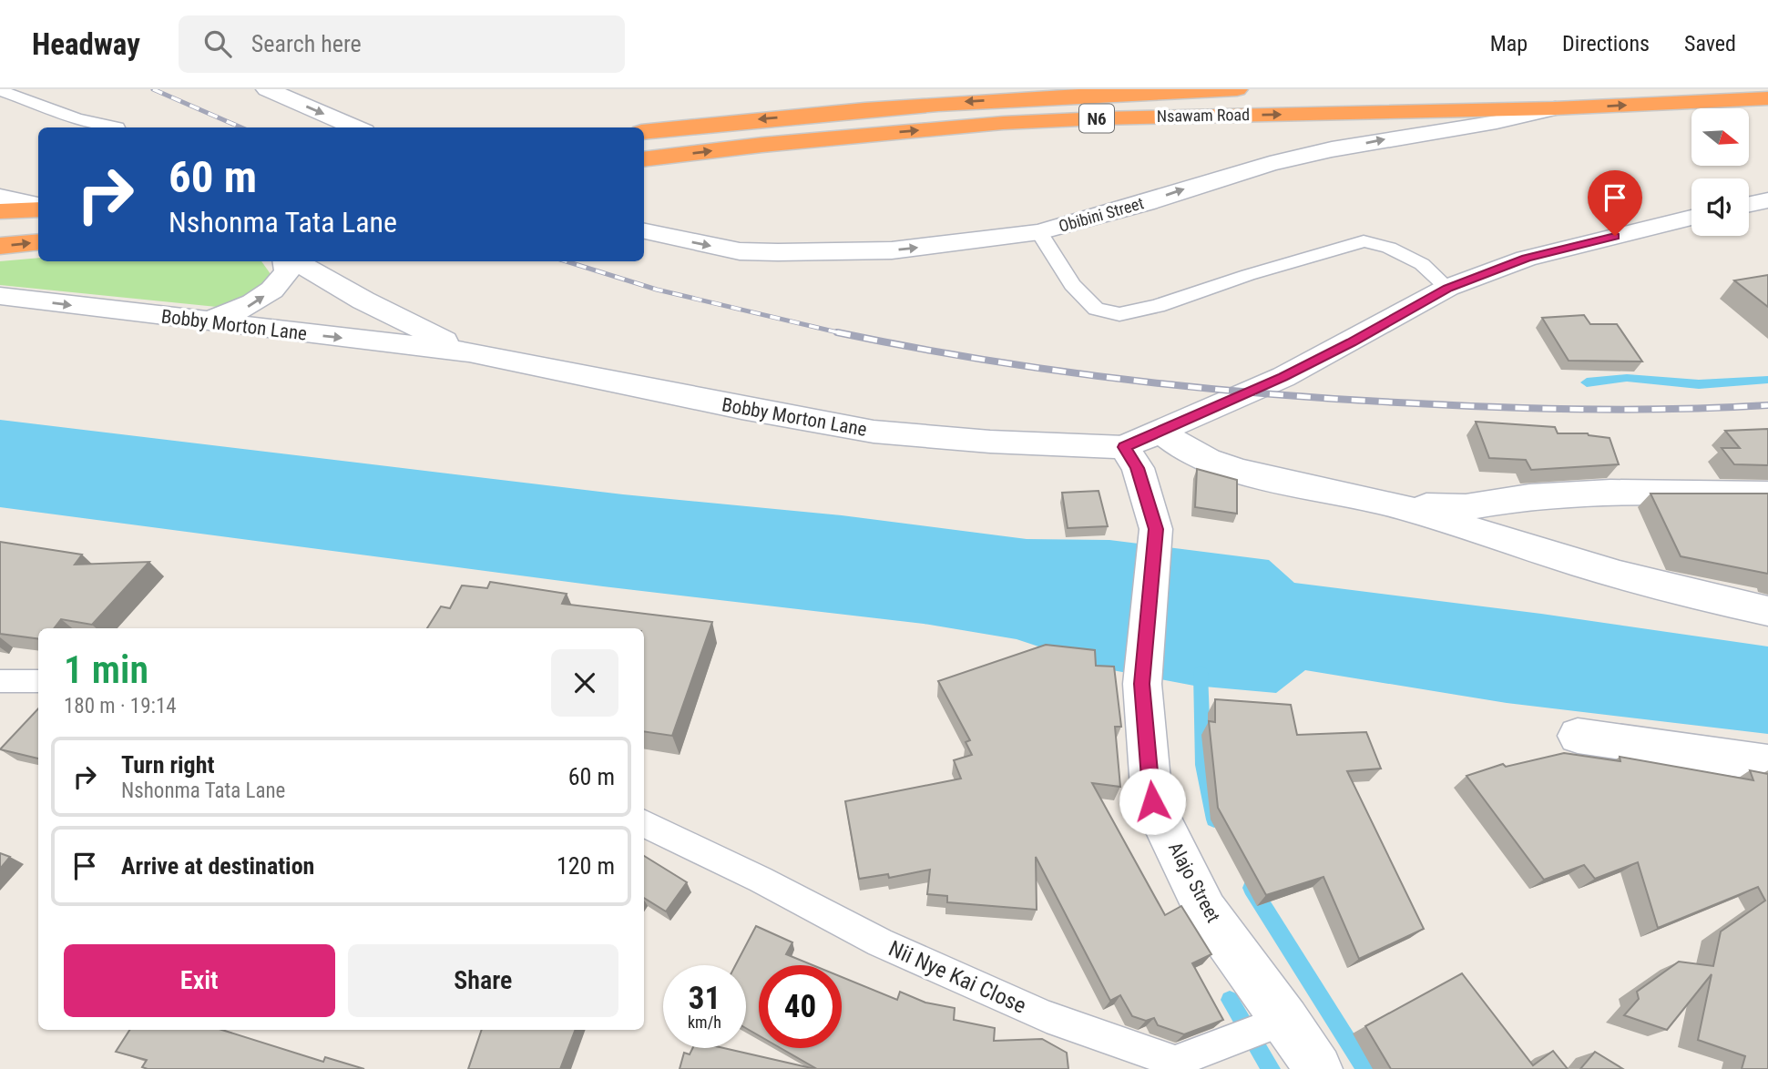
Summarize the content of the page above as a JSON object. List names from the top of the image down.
{
  "streets": {
    "highway": ["Nsawam Road", "N6"],
    "street": ["Obibini Street", "Bobby Morton Lane", "Alajo Street"],
    "lane": ["Nii Nye Kai Close"]
  },
  "crossings": [
    ["Nsawam Road", "Obibini Street"],
    ["Bobby Morton Lane", "Alajo Street"],
    ["Alajo Street", "Nii Nye Kai Close"]
  ],
  "north": "right",
  "page": {
    "header": "Headway",
    "search": "Search here",
    "nav": ["Map", "Directions", "Saved"],
    "turn": ["60 m", "Nshonma Tata Lane"],
    "heading": ["1 min", "180 m · 19:14"],
    "list": [
      {
        "name": "Turn right",
        "note": "Nshonma Tata Lane",
        "value": "60 m"
      },
      {
        "name": "Arrive at destination",
        "value": "120 m"
      }
    ],
    "buttons": ["Exit", "Share"],
    "speed": "31 km/h",
    "limit": "40"
  }
}
